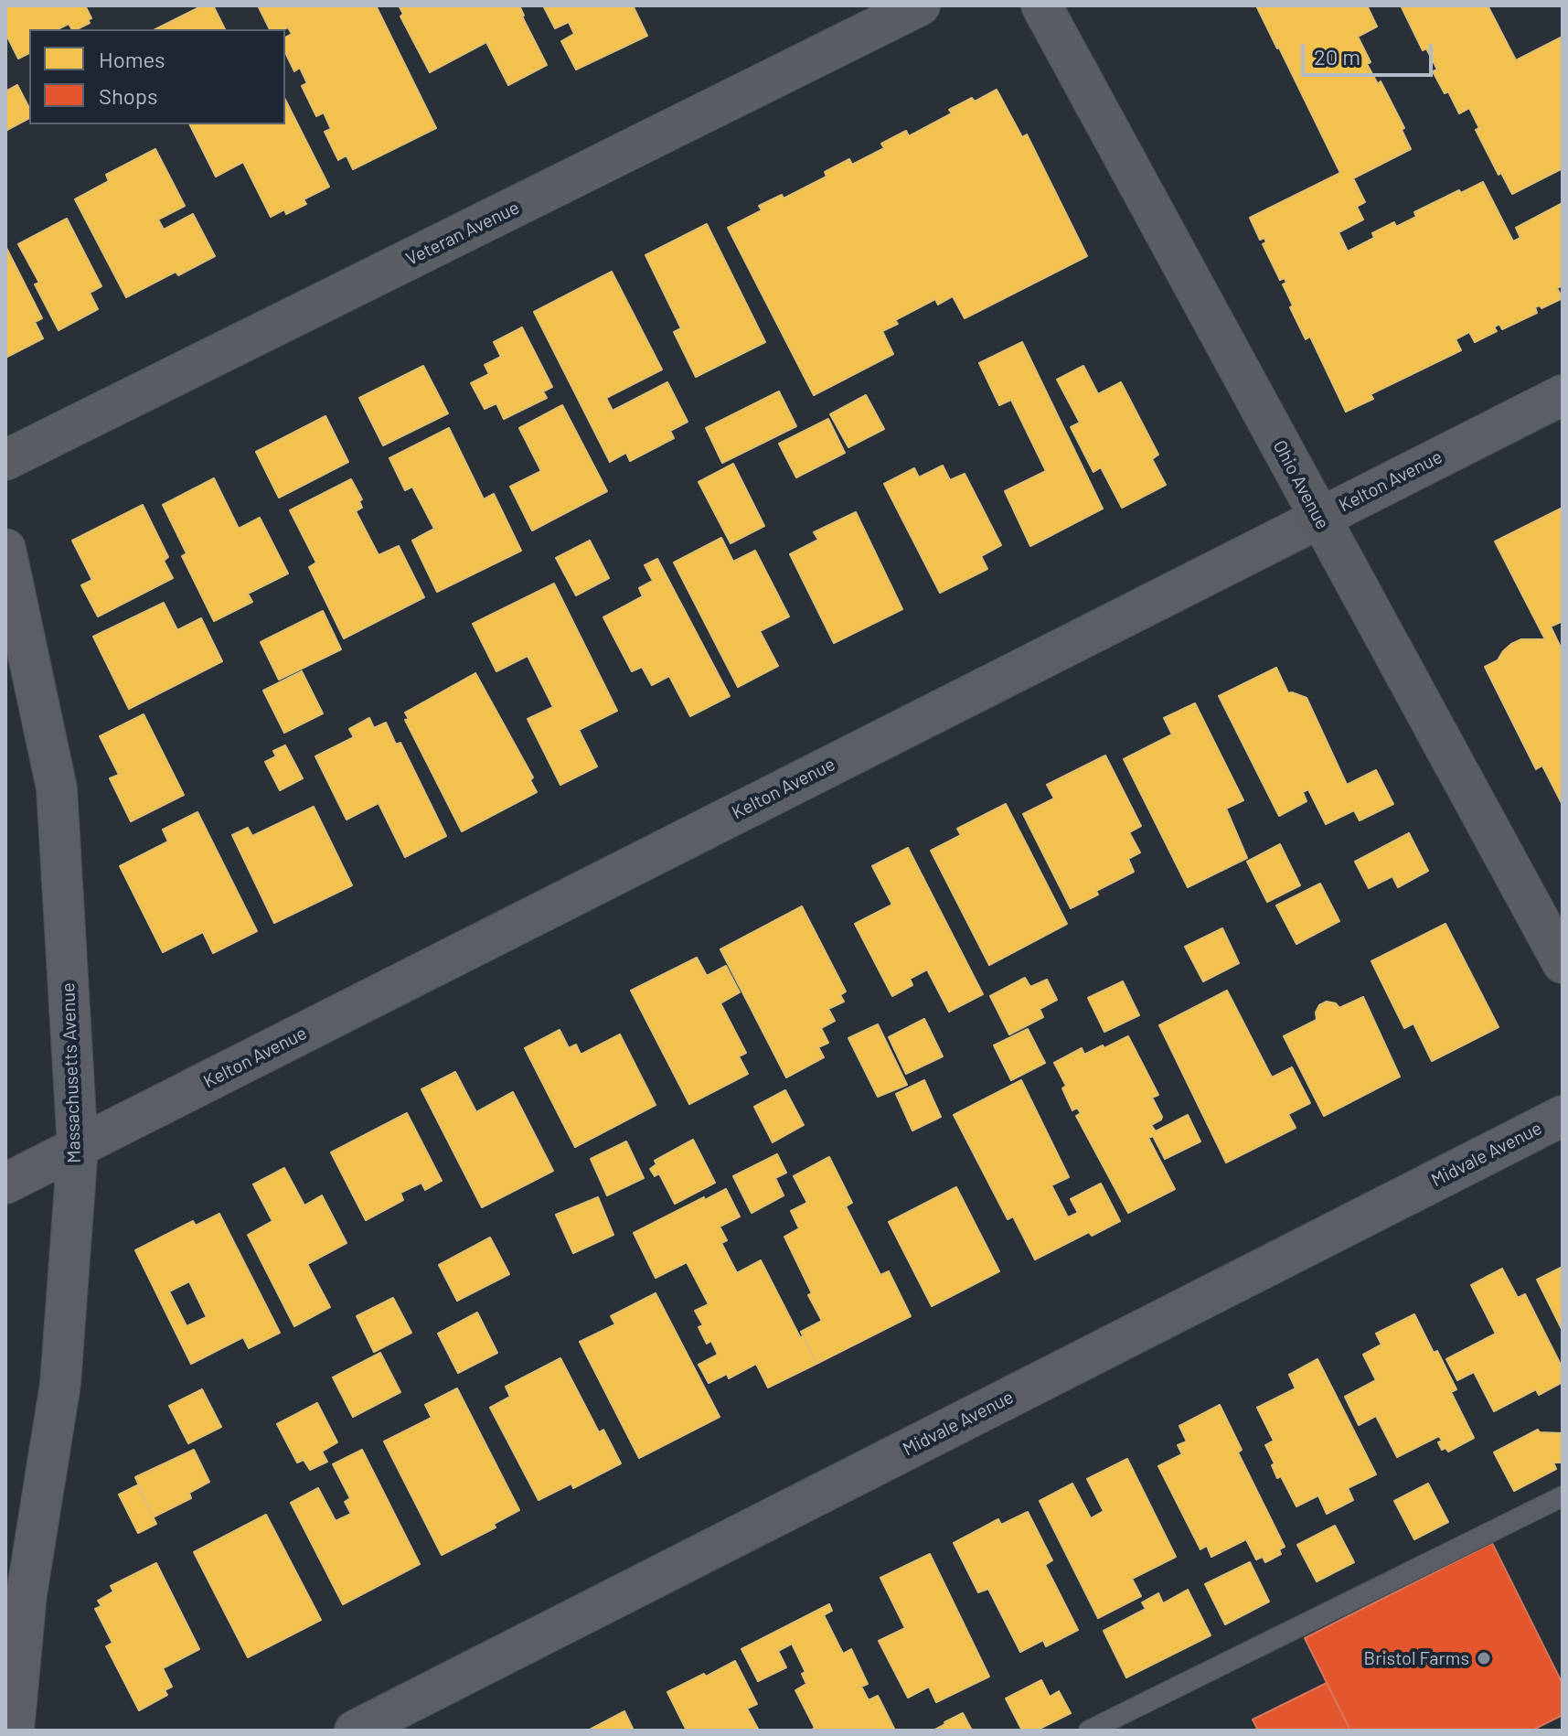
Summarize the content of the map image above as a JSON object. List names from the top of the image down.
{
  "streets": {
    "street": [
      "Veteran Avenue",
      "Kelton Avenue",
      "Ohio Avenue",
      "Massachusetts Avenue",
      "Midvale Avenue"
    ]
  },
  "crossings": [
    ["Kelton Avenue", "Ohio Avenue"],
    ["Kelton Avenue", "Massachusetts Avenue"]
  ],
  "places": ["Bristol Farms"],
  "legend": ["Homes", "Shops"],
  "scale_bar": "20 m"
}
